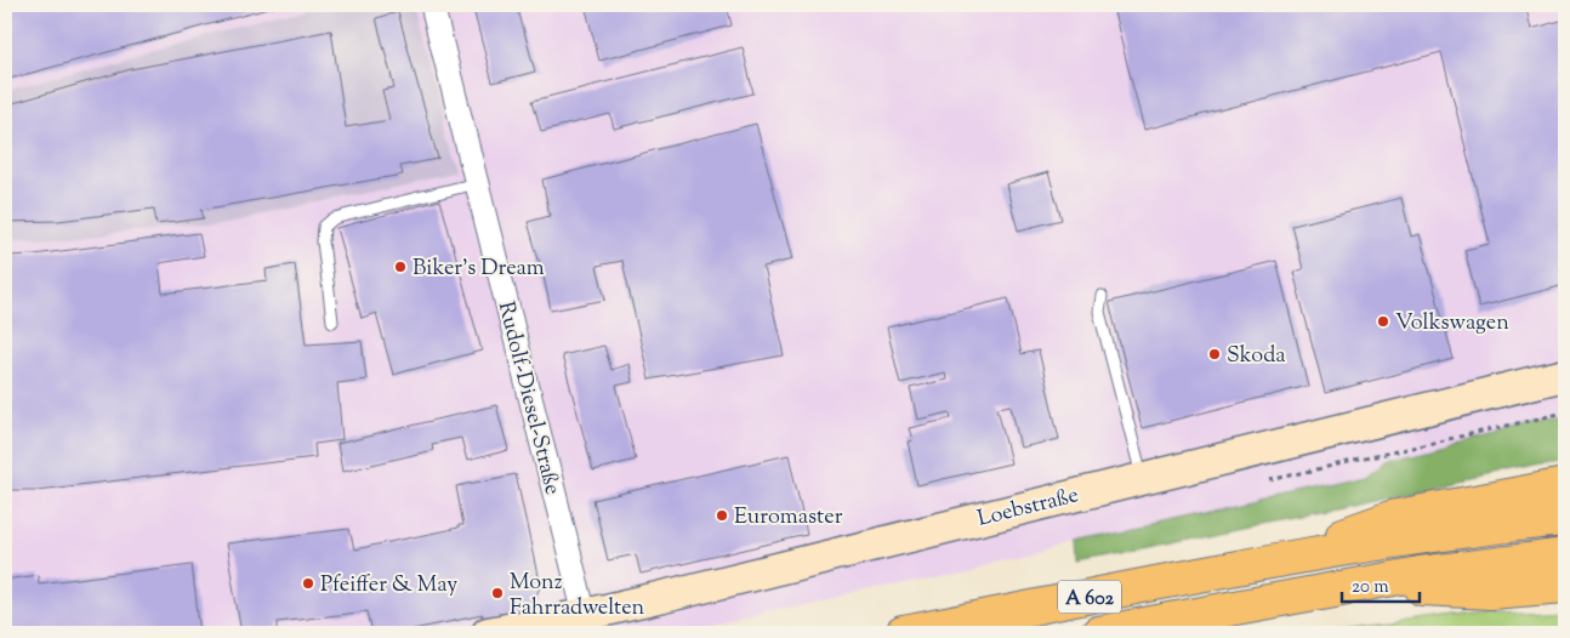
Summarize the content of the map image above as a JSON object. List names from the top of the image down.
{
  "streets": {
    "highway": ["A 602"],
    "main road": ["Loebstraße"],
    "street": ["Rudolf-Diesel-Straße"]
  },
  "crossings": [
    ["Rudolf-Diesel-Straße", "Loebstraße"]
  ],
  "places": [
    "Biker's Dream",
    "Volkswagen",
    "Skoda",
    "Euromaster",
    "Pfeiffer & May",
    "Monz Fahrradwelten"
  ],
  "scale_bar": "20 m"
}
